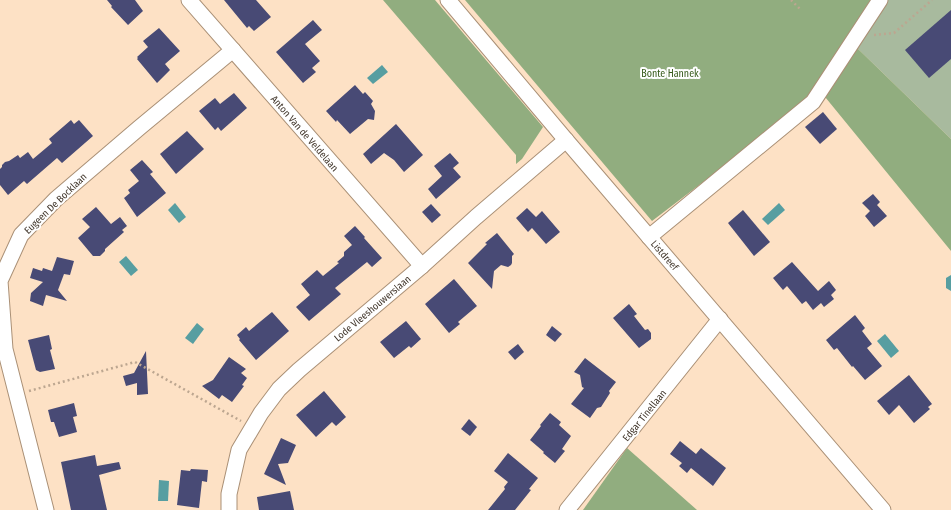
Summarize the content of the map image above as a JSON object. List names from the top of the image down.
{
  "streets": {
    "street": [
      "Anton Van de Veldelaan",
      "Eugeen De Bocklaan",
      "Listdreef",
      "Lode Vleeshouwerslaan",
      "Edgar Tinellaan"
    ]
  },
  "crossings": [
    ["Anton Van de Veldelaan", "Eugeen De Bocklaan"],
    ["Anton Van de Veldelaan", "Lode Vleeshouwerslaan"],
    ["Listdreef", "Lode Vleeshouwerslaan"],
    ["Listdreef", "Edgar Tinellaan"]
  ],
  "parks": ["Bonte Hannek"]
}
